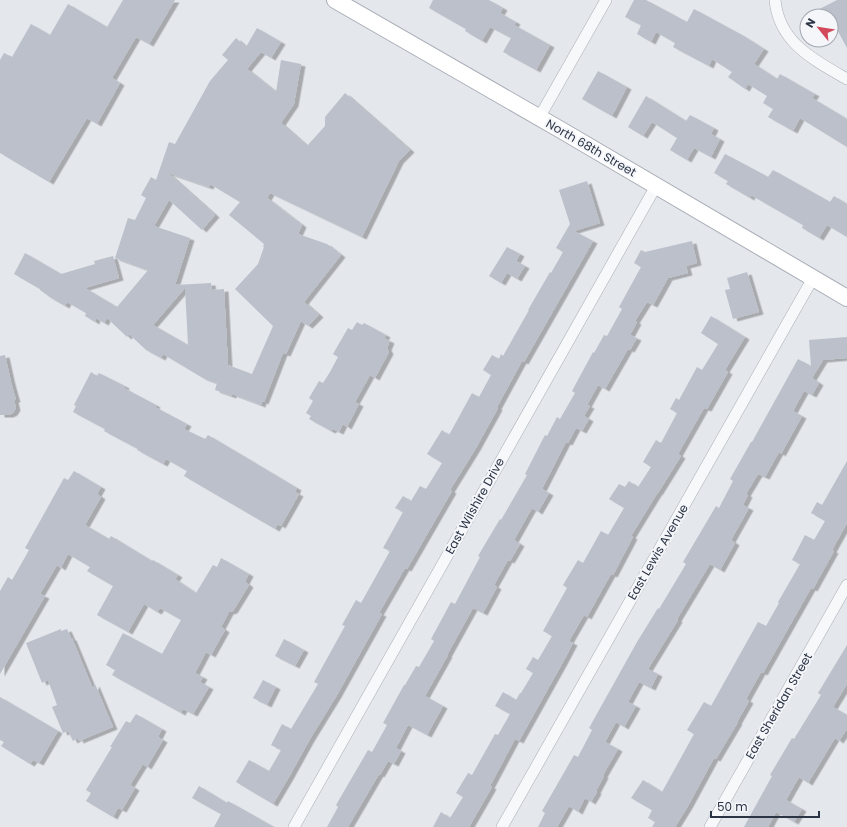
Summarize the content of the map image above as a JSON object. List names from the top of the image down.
{
  "streets": {
    "street": [
      "North 68th Street",
      "East Wilshire Drive",
      "East Lewis Avenue",
      "East Sheridan Street"
    ]
  },
  "crossings": [
    ["North 68th Street", "East Wilshire Drive"],
    ["North 68th Street", "East Lewis Avenue"]
  ],
  "scale_bar": "50 m",
  "north": "top left"
}
